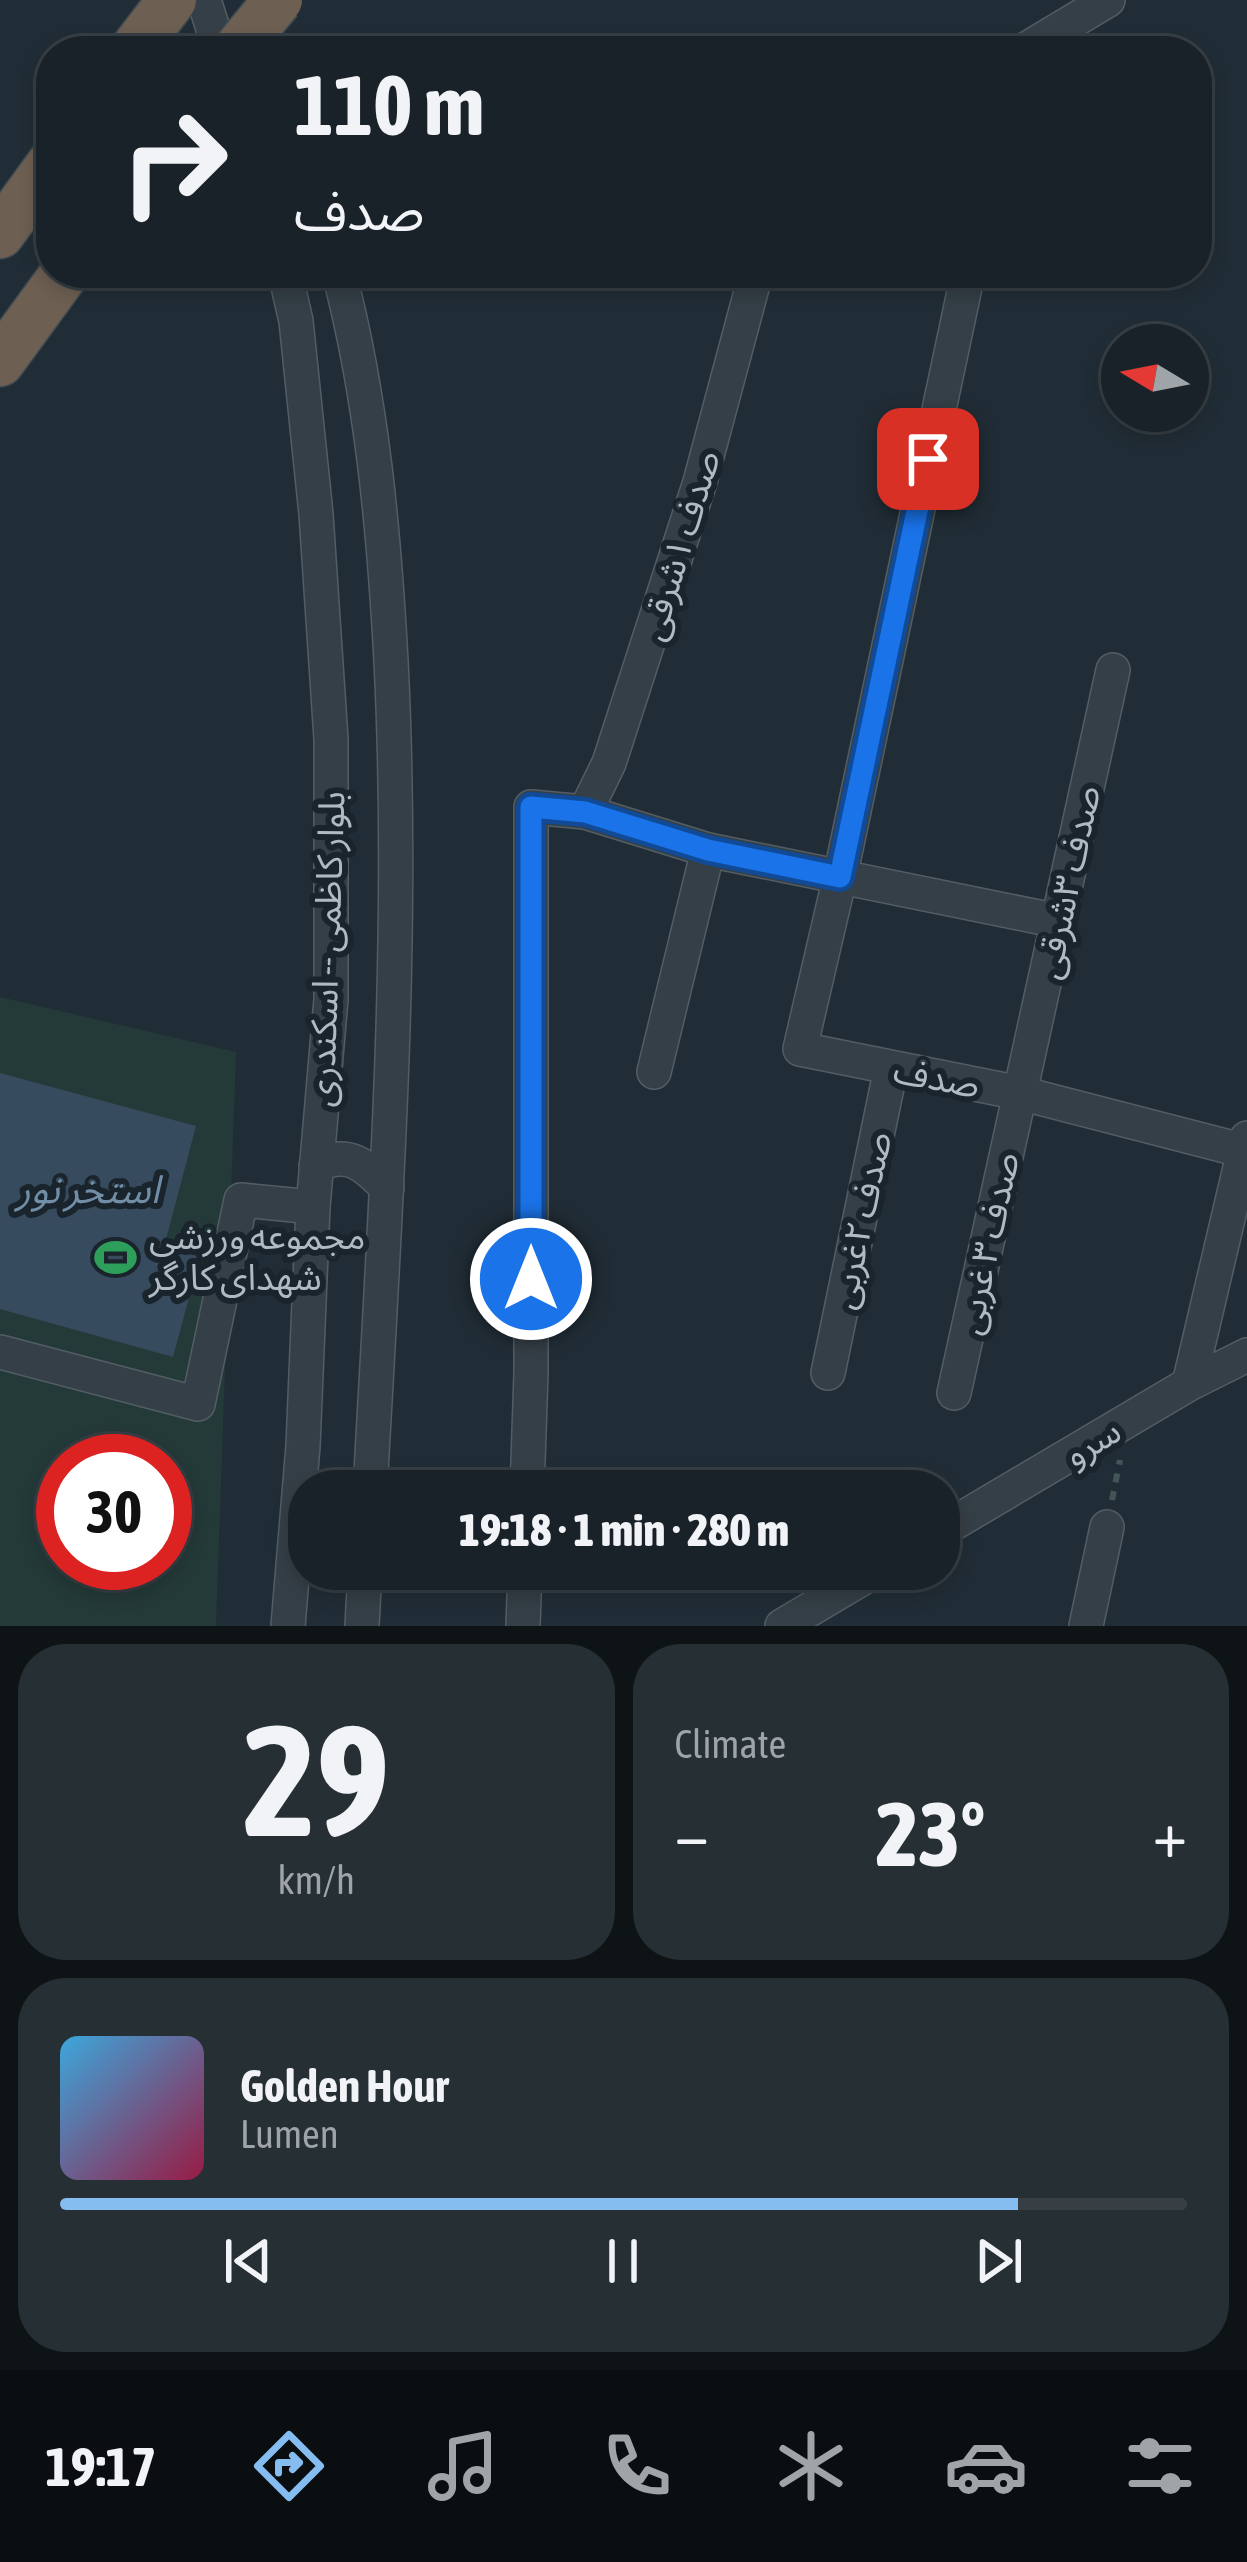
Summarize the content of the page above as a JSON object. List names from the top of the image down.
{
  "streets": {
    "street": [
      "صدف ۱شرقی",
      "صدف ۳شرقی",
      "بلوار کاظمی -- اسکندری",
      "صدف",
      "صدف ۲غربی",
      "صدف ۳ غربی",
      "سرو"
    ]
  },
  "crossings": [
    ["صدف ۳شرقی", "صدف"],
    ["صدف ۳شرقی", "صدف ۳ غربی"],
    ["صدف", "صدف ۲غربی"],
    ["صدف", "صدف ۳ غربی"]
  ],
  "water": ["استخر نور"],
  "places": {
    "sports": ["مجموعه ورزشی شهدای کارگر"]
  },
  "north": "left",
  "page": {
    "turn": ["110 m", "صدف"],
    "limit": "30",
    "trip": "19:18 · 1 min · 280 m",
    "tile": [
      ["29", "km/h"],
      "Climate"
    ],
    "heat": ["−", "23°", "+"],
    "song": ["Golden Hour", "Lumen"],
    "tabs": "19:17"
  }
}
